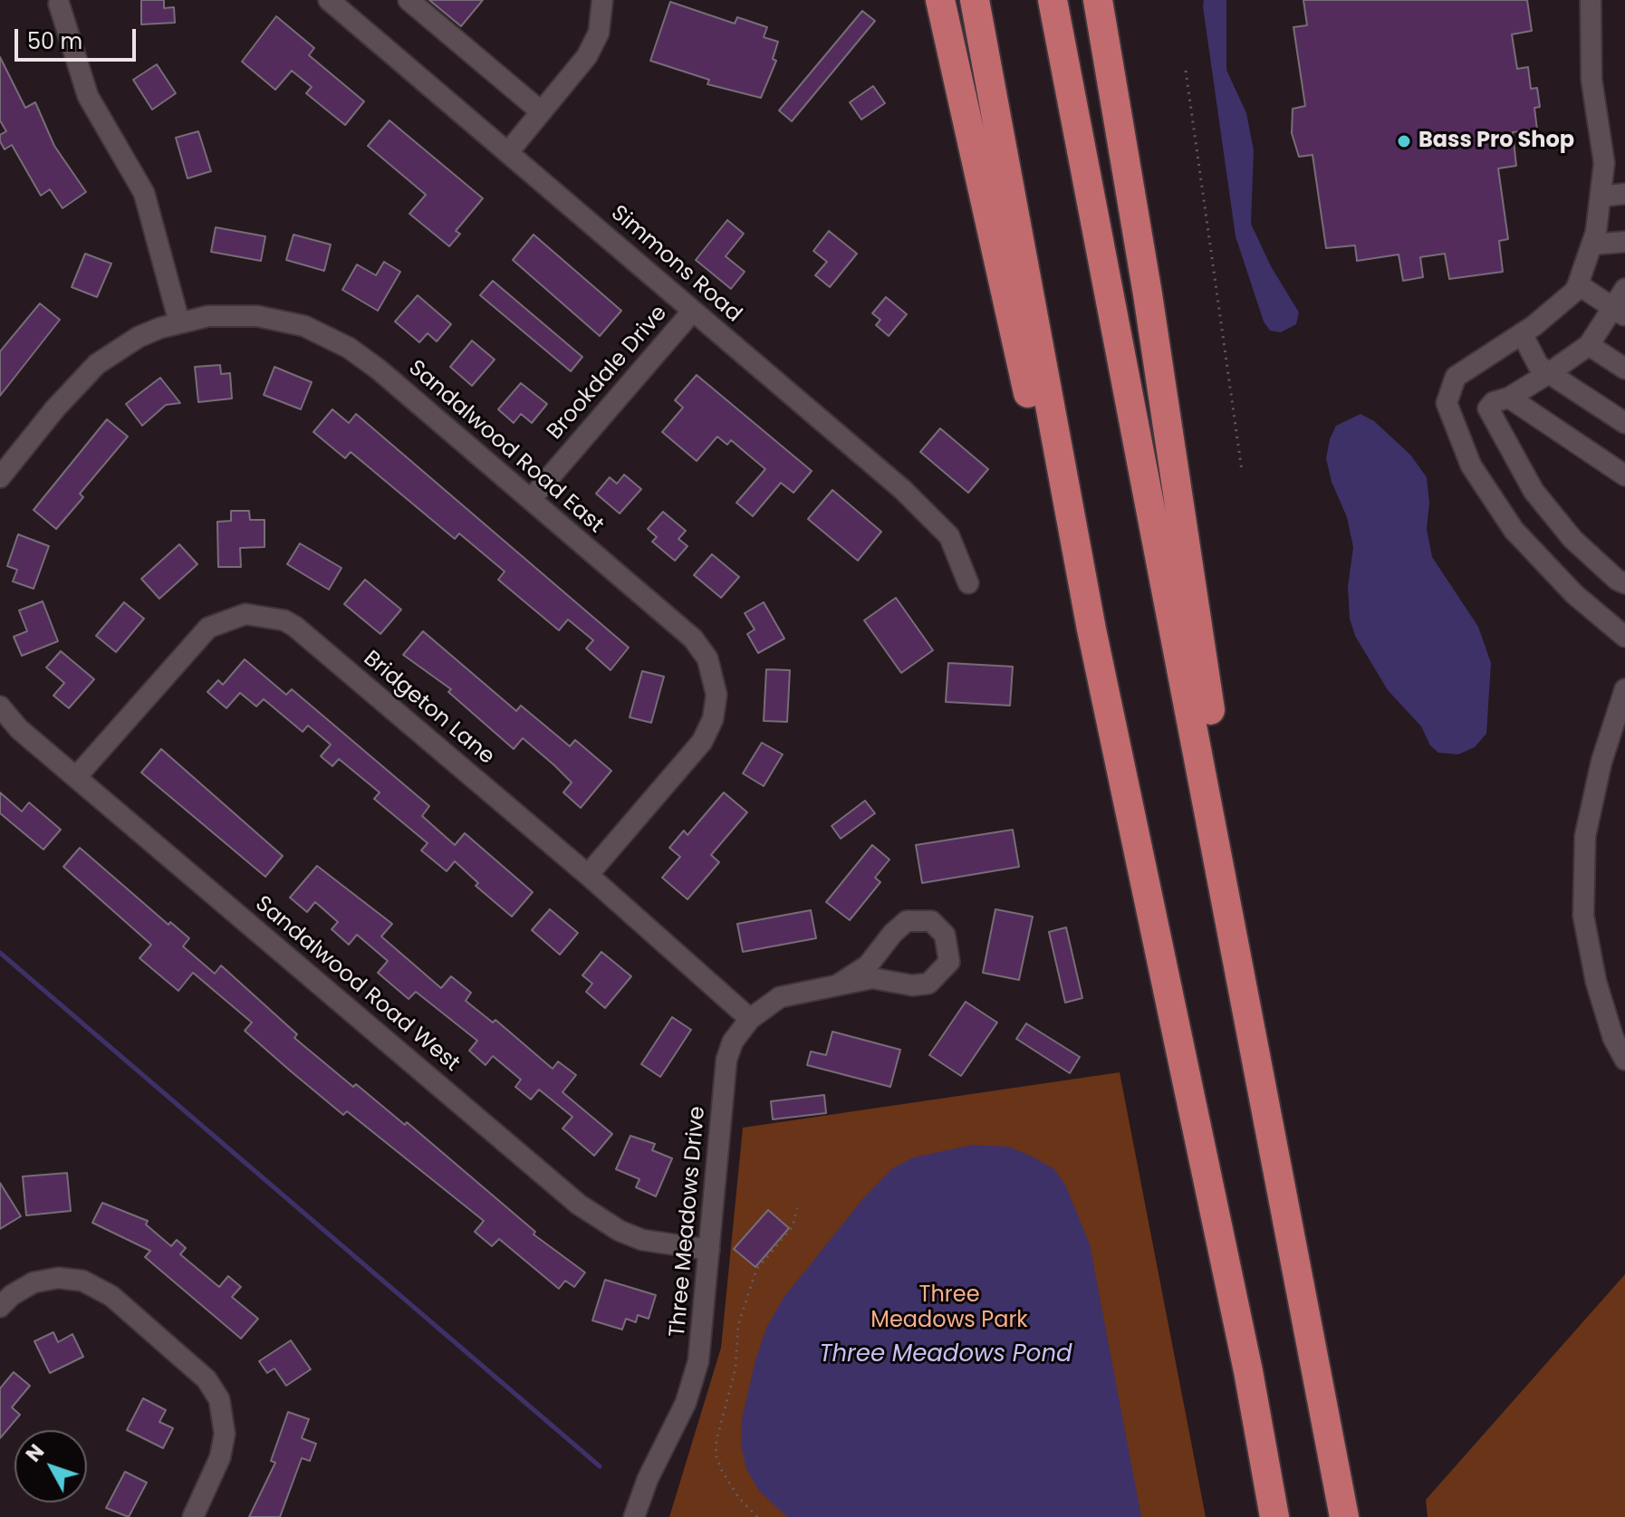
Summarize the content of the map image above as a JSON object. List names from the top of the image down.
{
  "streets": {
    "street": [
      "Simmons Road",
      "Brookdale Drive",
      "Sandalwood Road East",
      "Bridgeton Lane",
      "Sandalwood Road West",
      "Three Meadows Drive"
    ]
  },
  "crossings": [
    ["Simmons Road", "Brookdale Drive"],
    ["Brookdale Drive", "Sandalwood Road East"],
    ["Sandalwood Road East", "Bridgeton Lane"],
    ["Bridgeton Lane", "Sandalwood Road West"],
    ["Bridgeton Lane", "Three Meadows Drive"],
    ["Sandalwood Road West", "Three Meadows Drive"]
  ],
  "water": ["Three Meadows Pond"],
  "parks": ["Three Meadows Park"],
  "places": ["Bass Pro Shop"],
  "scale_bar": "50 m",
  "north": "top left"
}
